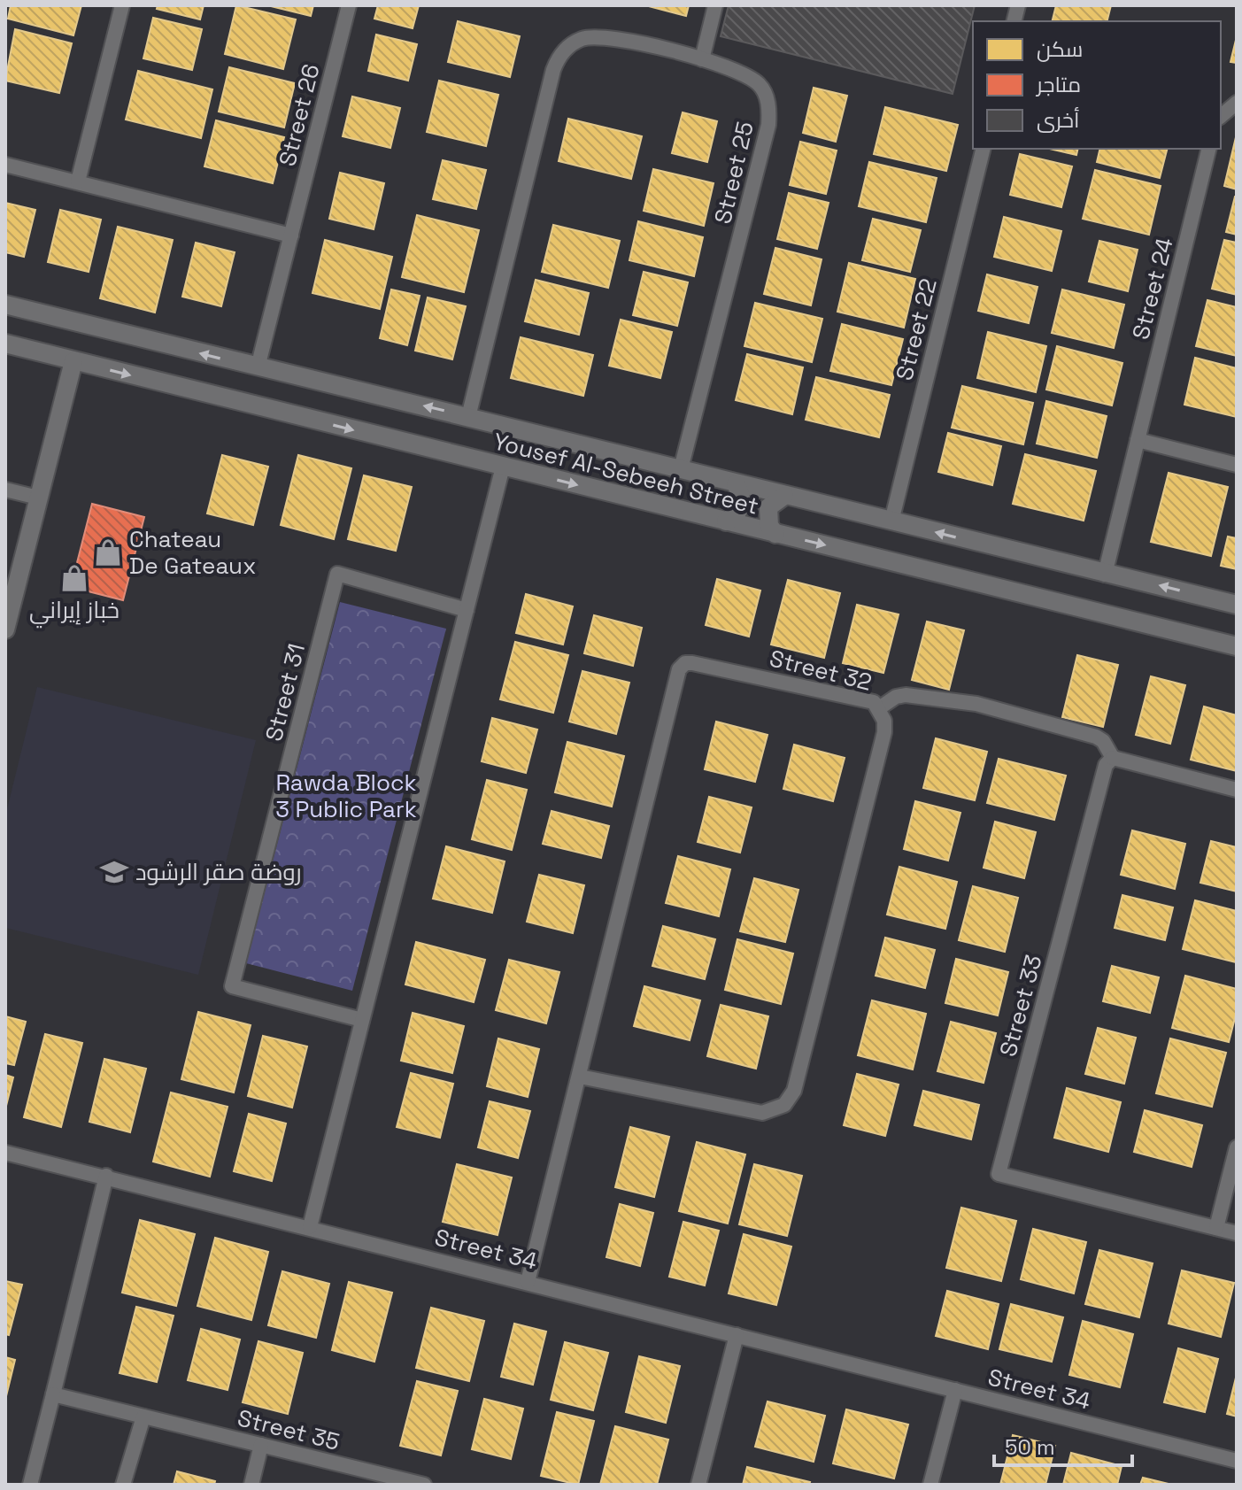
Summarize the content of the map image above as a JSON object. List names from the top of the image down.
{
  "streets": {
    "street": [
      "Street 26",
      "Street 25",
      "Street 24",
      "Street 22",
      "Yousef Al-Sebeeh Street",
      "Street 32",
      "Street 31",
      "Street 33",
      "Street 34",
      "Street 35"
    ]
  },
  "crossings": [
    ["Street 26", "Yousef Al-Sebeeh Street"],
    ["Street 25", "Yousef Al-Sebeeh Street"],
    ["Street 24", "Yousef Al-Sebeeh Street"],
    ["Street 22", "Yousef Al-Sebeeh Street"],
    ["Street 32", "Street 34"]
  ],
  "parks": ["Rawda Block 3 Public Park"],
  "places": {
    "shop": ["Chateau De Gateaux", "خباز إيراني"],
    "school or university": ["روضة صقر الرشود"]
  },
  "legend": ["سكن", "متاجر", "أخرى"],
  "scale_bar": "50 m"
}
